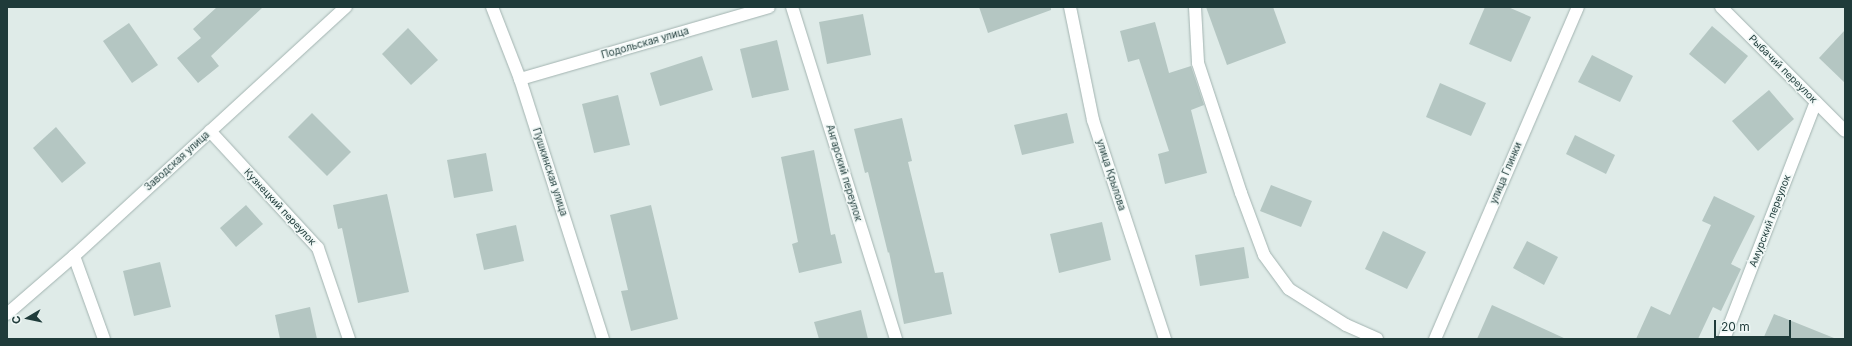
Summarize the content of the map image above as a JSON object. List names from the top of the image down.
{
  "streets": {
    "street": [
      "Подольская улица",
      "Рыбачий переулок",
      "Заводская улица",
      "Пушкинская улица",
      "Ангарский переулок",
      "улица Глинки",
      "улица Крылова",
      "Кузнецкий переулок",
      "Амурский переулок"
    ]
  },
  "crossings": [
    ["Подольская улица", "Пушкинская улица"],
    ["Рыбачий переулок", "Амурский переулок"],
    ["Заводская улица", "Кузнецкий переулок"]
  ],
  "scale_bar": "20 m",
  "north": "left"
}
